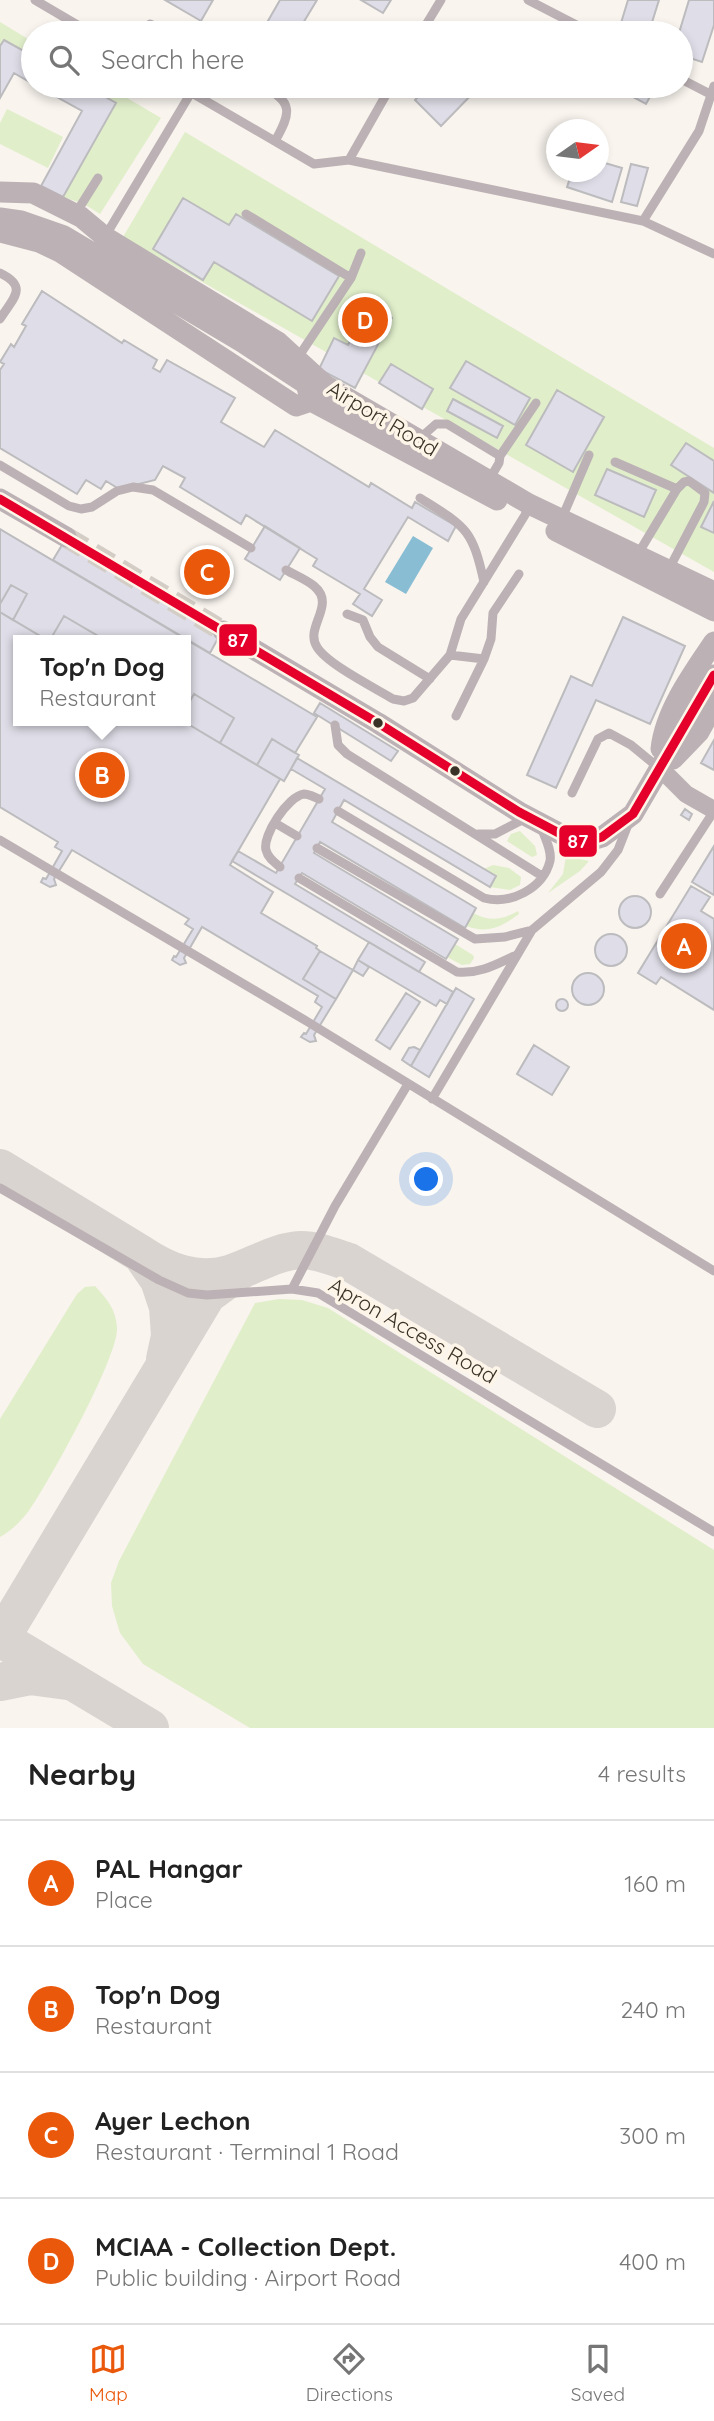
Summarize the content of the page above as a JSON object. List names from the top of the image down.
{
  "streets": {
    "street": ["Airport Road"],
    "lane": ["Apron Access Road"]
  },
  "lines": ["transit line 87"],
  "north": "right",
  "page": {
    "search": "Search here",
    "pins": [
      "D",
      "C",
      "B",
      "A"
    ],
    "popup": ["Top'n Dog", "Restaurant"],
    "heading": ["Nearby", "4 results"],
    "list": [
      {
        "mark": "A",
        "name": "PAL Hangar",
        "note": "Place",
        "value": "160 m"
      },
      {
        "mark": "B",
        "name": "Top'n Dog",
        "note": "Restaurant",
        "value": "240 m"
      },
      {
        "mark": "C",
        "name": "Ayer Lechon",
        "note": "Restaurant · Terminal 1 Road",
        "value": "300 m"
      },
      {
        "mark": "D",
        "name": "MCIAA - Collection Dept.",
        "note": "Public building · Airport Road",
        "value": "400 m"
      }
    ],
    "nav": ["Map", "Directions", "Saved"]
  }
}
